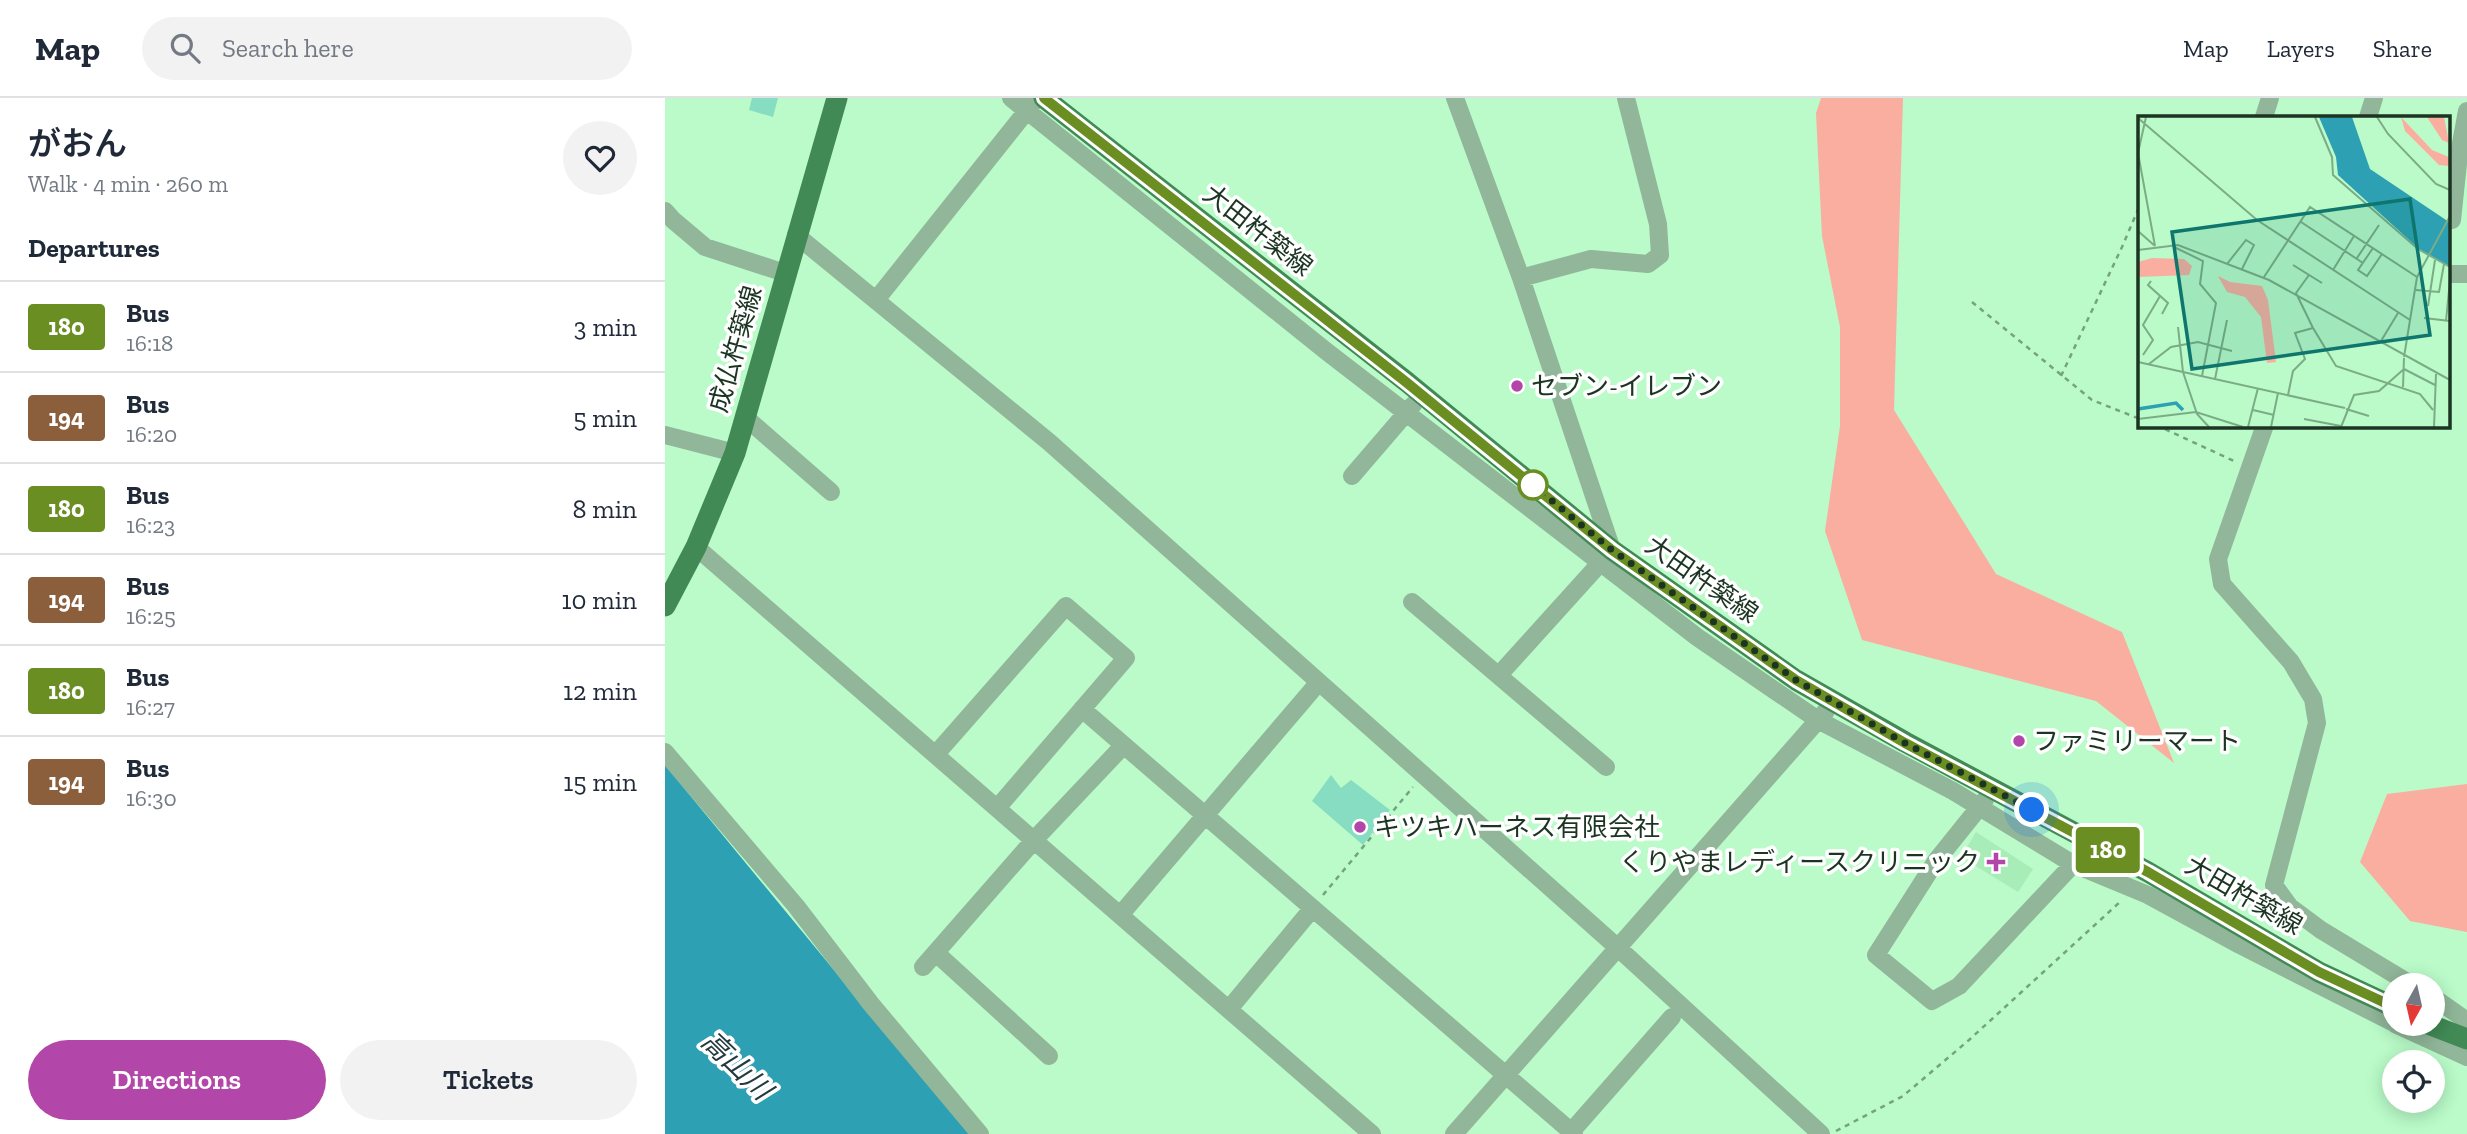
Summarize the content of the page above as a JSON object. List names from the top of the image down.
{
  "streets": {
    "main road": ["大田杵築線", "成仏杵築線"]
  },
  "water": ["高山川"],
  "places": {
    "other": ["セブン-イレブン", "ファミリーマート", "キツキハーネス有限会社"],
    "health": ["くりやまレディースクリニック"]
  },
  "lines": ["bus line 180"],
  "north": "bottom",
  "page": {
    "header": "Map",
    "search": "Search here",
    "nav": ["Map", "Layers", "Share"],
    "heading": [
      ["がおん", "Walk · 4 min · 260 m"],
      "Departures"
    ],
    "on_map": "180",
    "list": [
      {
        "mark": "180",
        "name": "Bus",
        "note": "16:18",
        "value": "3 min"
      },
      {
        "mark": "194",
        "name": "Bus",
        "note": "16:20",
        "value": "5 min"
      },
      {
        "mark": "180",
        "name": "Bus",
        "note": "16:23",
        "value": "8 min"
      },
      {
        "mark": "194",
        "name": "Bus",
        "note": "16:25",
        "value": "10 min"
      },
      {
        "mark": "180",
        "name": "Bus",
        "note": "16:27",
        "value": "12 min"
      },
      {
        "mark": "194",
        "name": "Bus",
        "note": "16:30",
        "value": "15 min"
      }
    ],
    "buttons": ["Directions", "Tickets"]
  }
}
